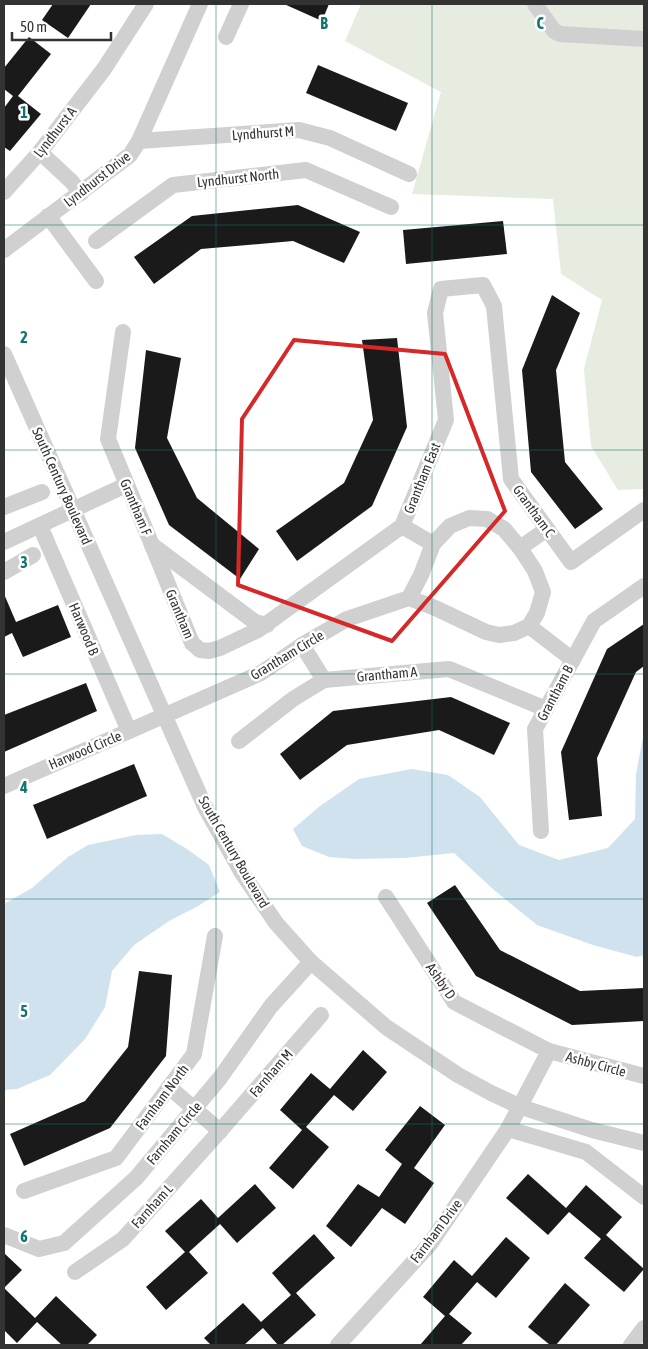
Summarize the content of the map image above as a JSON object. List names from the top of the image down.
{
  "streets": {
    "street": [
      "Lyndhurst A",
      "Lyndhurst M",
      "Lyndhurst North",
      "Lyndhurst Drive",
      "Grantham East",
      "South Century Boulevard",
      "Grantham F",
      "Grantham C",
      "Grantham",
      "Harwood B",
      "Grantham Circle",
      "Grantham A",
      "Grantham B",
      "Harwood Circle",
      "Ashby D",
      "Ashby Circle",
      "Farnham M",
      "Farnham North",
      "Farnham Circle",
      "Farnham L",
      "Farnham Drive"
    ]
  },
  "crossings": [
    ["Lyndhurst M", "Lyndhurst Drive"],
    ["Grantham East", "Grantham F"],
    ["Grantham East", "Grantham C"],
    ["Grantham East", "Grantham"],
    ["South Century Boulevard", "Grantham Circle"],
    ["South Century Boulevard", "Harwood Circle"],
    ["South Century Boulevard", "Ashby Circle"],
    ["South Century Boulevard", "Farnham Circle"],
    ["South Century Boulevard", "Farnham Drive"],
    ["Grantham F", "Grantham"],
    ["Harwood B", "Harwood Circle"],
    ["Grantham Circle", "Harwood Circle"],
    ["Grantham A", "Grantham B"],
    ["Ashby D", "Ashby Circle"],
    ["Ashby Circle", "Farnham Drive"],
    ["Farnham M", "Farnham L"]
  ],
  "scale_bar": "50 m",
  "grid": {
    "columns": ["B", "C"],
    "rows": [
      "1",
      "2",
      "3",
      "4",
      "5",
      "6"
    ]
  }
}
